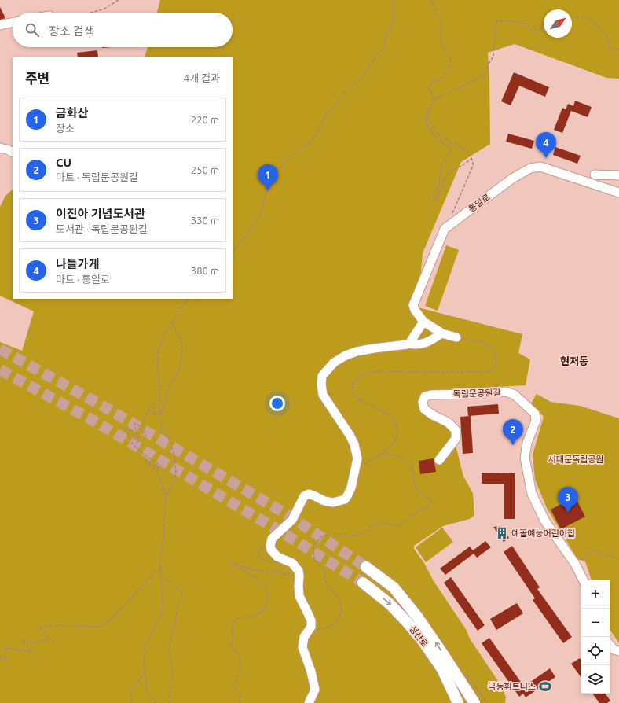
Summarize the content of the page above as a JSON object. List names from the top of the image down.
{
  "streets": {
    "main road": ["성산로"],
    "street": ["통일로", "독립문공원길"]
  },
  "districts": ["현저동"],
  "parks": ["서대문독립공원"],
  "places": {
    "building": ["예꼴예능어린이집"],
    "sports": ["극동휘트니스"]
  },
  "north": "top right",
  "page": {
    "search": "장소 검색",
    "heading": ["주변", "4개 결과"],
    "list": [
      {
        "mark": "1",
        "name": "금화산",
        "note": "장소",
        "value": "220 m"
      },
      {
        "mark": "2",
        "name": "CU",
        "note": "마트 · 독립문공원길",
        "value": "250 m"
      },
      {
        "mark": "3",
        "name": "이진아 기념도서관",
        "note": "도서관 · 독립문공원길",
        "value": "330 m"
      },
      {
        "mark": "4",
        "name": "나들가게",
        "note": "마트 · 통일로",
        "value": "380 m"
      }
    ],
    "pins": [
      "4",
      "1",
      "2",
      "3"
    ],
    "map_buttons": ["+", "−"]
  }
}
